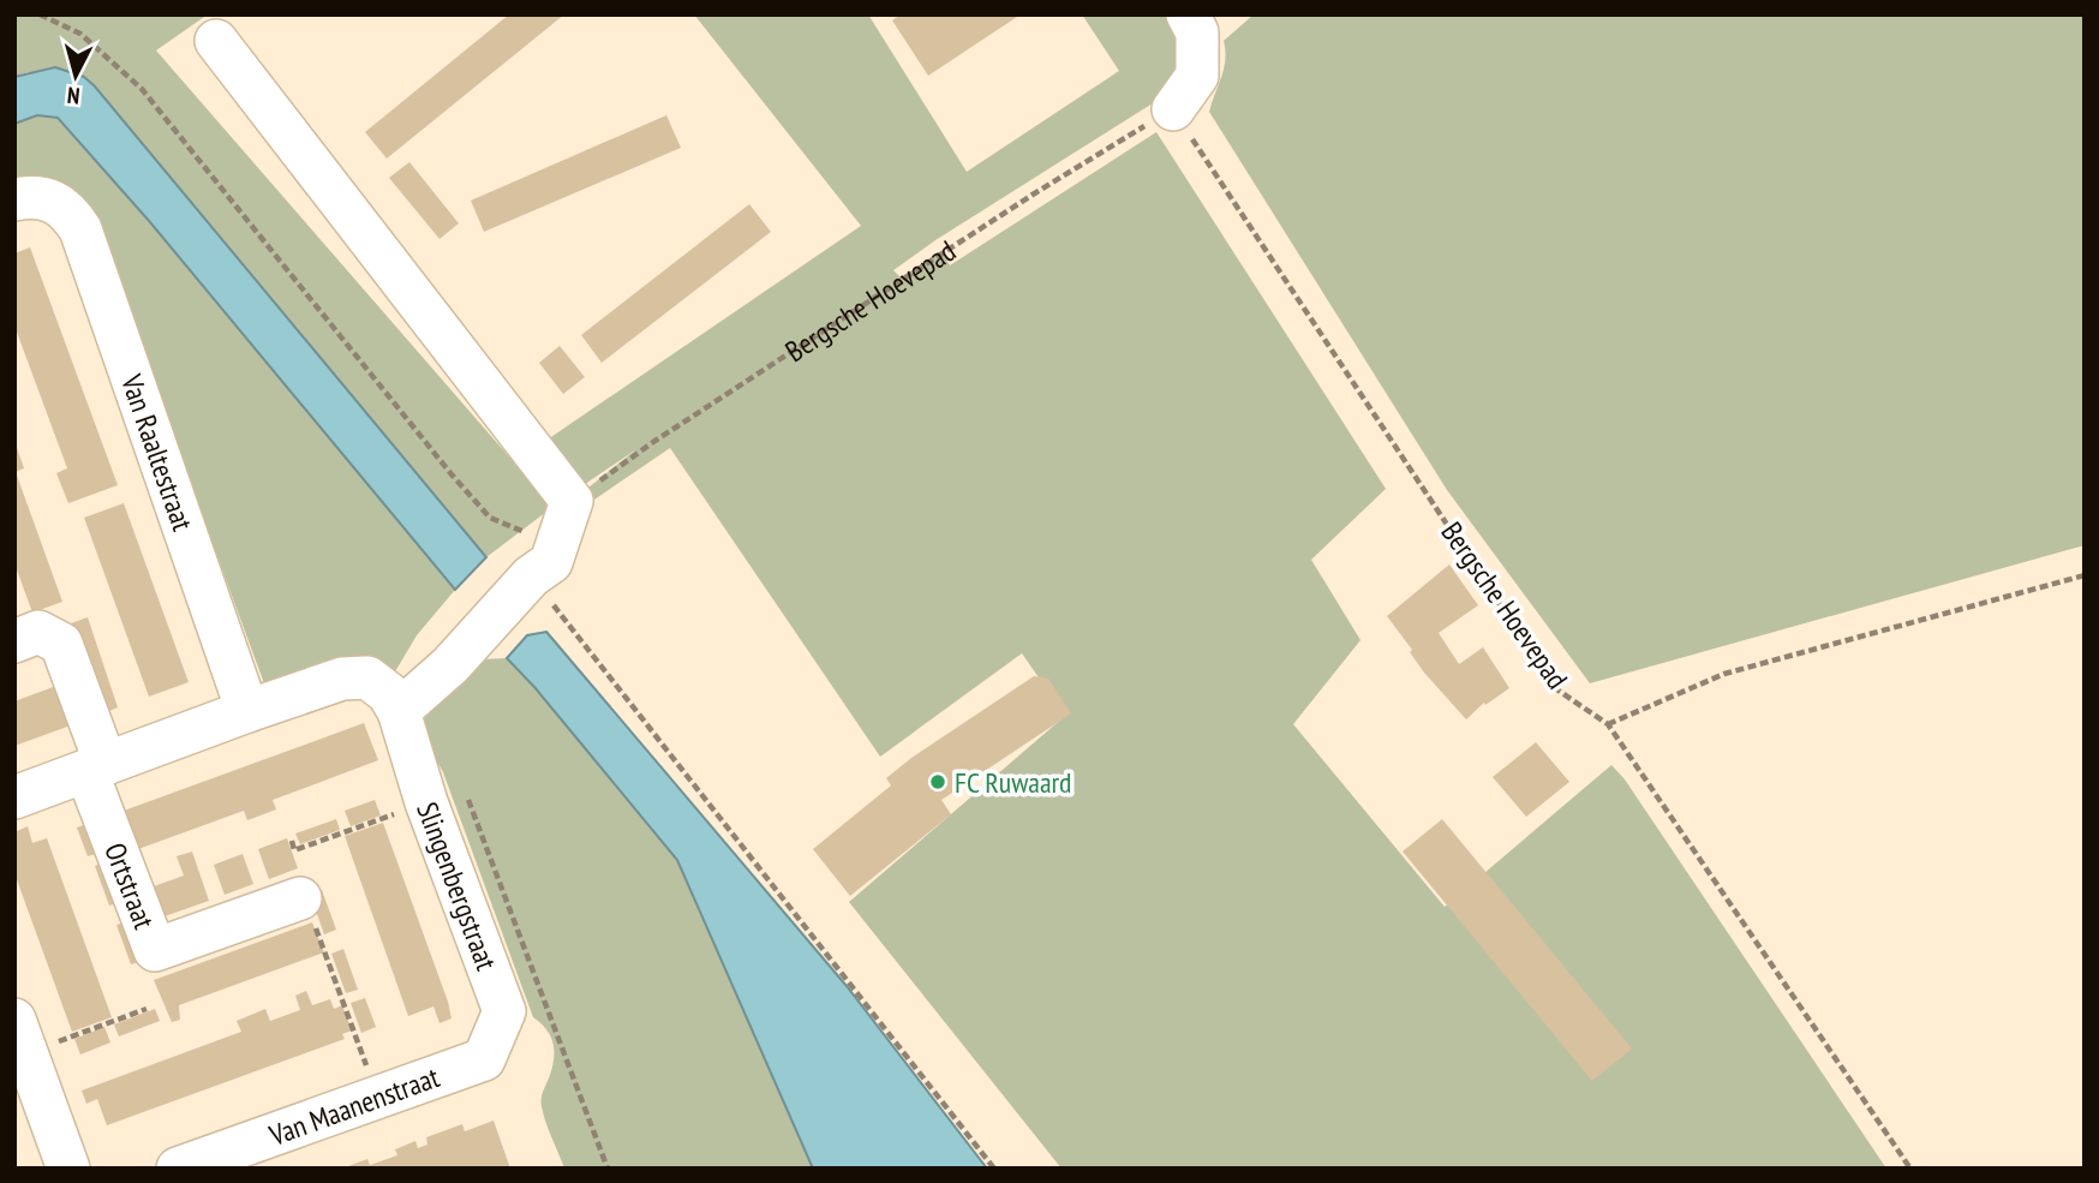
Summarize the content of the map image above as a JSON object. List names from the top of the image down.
{
  "streets": {
    "street": [
      "Van Raaltestraat",
      "Ortstraat",
      "Slingenbergstraat",
      "Van Maanenstraat"
    ],
    "path": ["Bergsche Hoevepad"]
  },
  "crossings": [
    ["Slingenbergstraat", "Van Maanenstraat"]
  ],
  "places": ["FC Ruwaard"],
  "north": "bottom"
}
